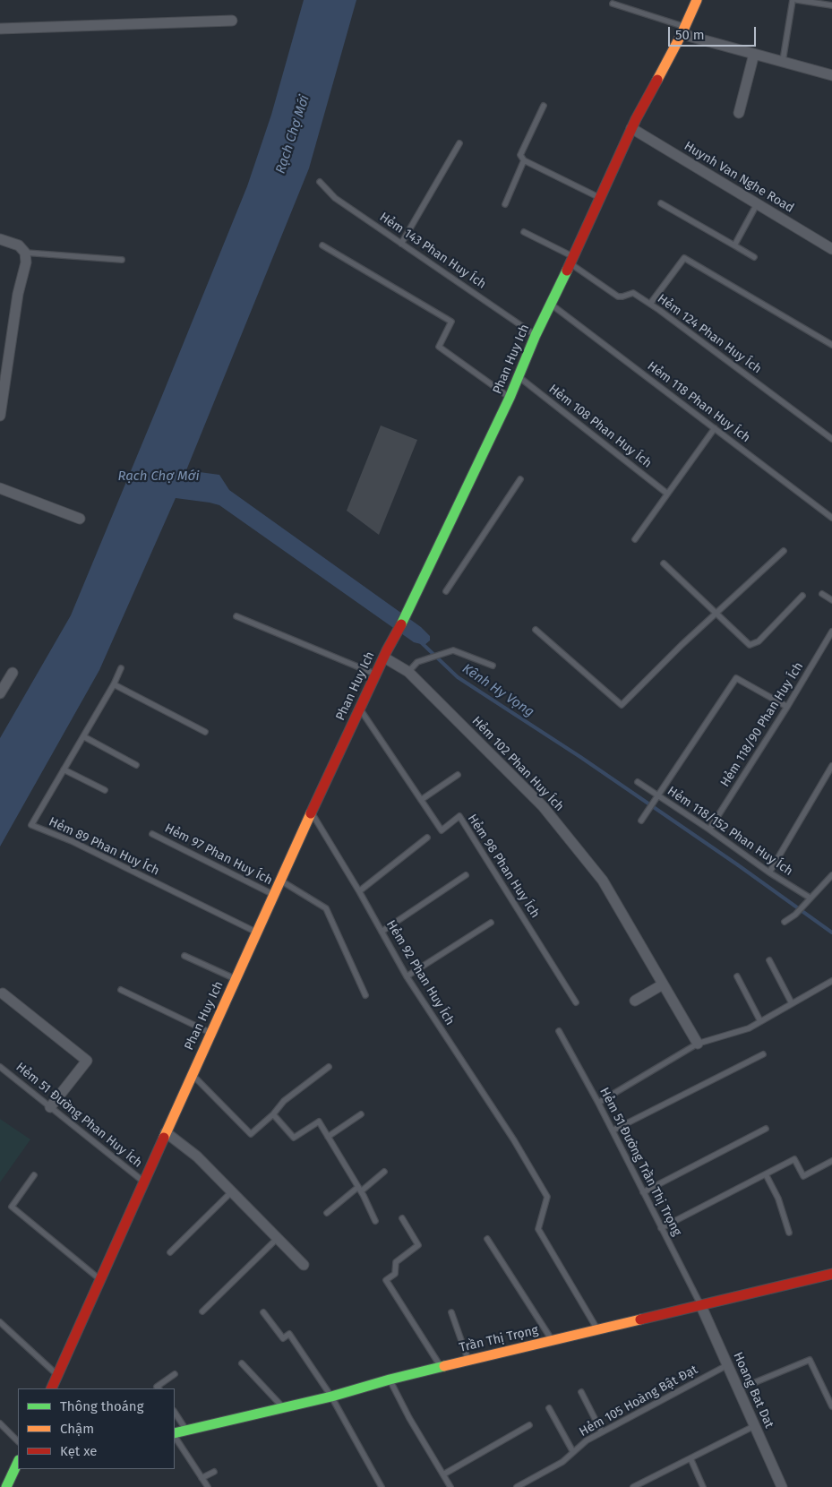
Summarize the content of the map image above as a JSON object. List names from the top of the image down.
{
  "streets": {
    "main road": ["Phan Huy Ich", "Trần Thị Trọng"],
    "street": ["Huynh Van Nghe Road", "Hẻm 102 Phan Huy Ích", "Hoang Bat Dat"],
    "lane": [
      "Hẻm 143 Phan Huy Ích",
      "Hẻm 124 Phan Huy Ích",
      "Hẻm 118 Phan Huy Ích",
      "Hẻm 108 Phan Huy Ích",
      "Hẻm 118/90 Phan Huy Ích",
      "Hẻm 118/152 Phan Huy Ích",
      "Hẻm 89 Phan Huy Ích",
      "Hẻm 97 Phan Huy Ích",
      "Hẻm 98 Phan Huy Ích",
      "Hẻm 92 Phan Huy Ích",
      "Hẻm 51 Đường Phan Huy Ích",
      "Hẻm 51 Đường Trần Thị Trọng",
      "Hẻm 105 Hoàng Bật Đạt"
    ]
  },
  "crossings": [
    ["Huynh Van Nghe Road", "Phan Huy Ich"],
    ["Hẻm 143 Phan Huy Ích", "Phan Huy Ich"],
    ["Hẻm 124 Phan Huy Ích", "Phan Huy Ich"],
    ["Phan Huy Ich", "Hẻm 118 Phan Huy Ích"],
    ["Phan Huy Ich", "Hẻm 108 Phan Huy Ích"],
    ["Phan Huy Ich", "Hẻm 102 Phan Huy Ích"],
    ["Phan Huy Ich", "Hẻm 89 Phan Huy Ích"],
    ["Phan Huy Ich", "Hẻm 97 Phan Huy Ích"],
    ["Phan Huy Ich", "Hẻm 98 Phan Huy Ích"],
    ["Phan Huy Ich", "Hẻm 92 Phan Huy Ích"],
    ["Phan Huy Ich", "Hẻm 51 Đường Phan Huy Ích"],
    ["Hẻm 118/90 Phan Huy Ích", "Hẻm 118/152 Phan Huy Ích"],
    ["Hẻm 92 Phan Huy Ích", "Trần Thị Trọng"],
    ["Hẻm 51 Đường Trần Thị Trọng", "Trần Thị Trọng"],
    ["Hẻm 51 Đường Trần Thị Trọng", "Hoang Bat Dat"],
    ["Trần Thị Trọng", "Hoang Bat Dat"],
    ["Hoang Bat Dat", "Hẻm 105 Hoàng Bật Đạt"]
  ],
  "water": ["Rạch Chợ Mới", "Kênh Hy Vọng"],
  "legend": ["Thông thoáng", "Chậm", "Kẹt xe"],
  "scale_bar": "50 m"
}
